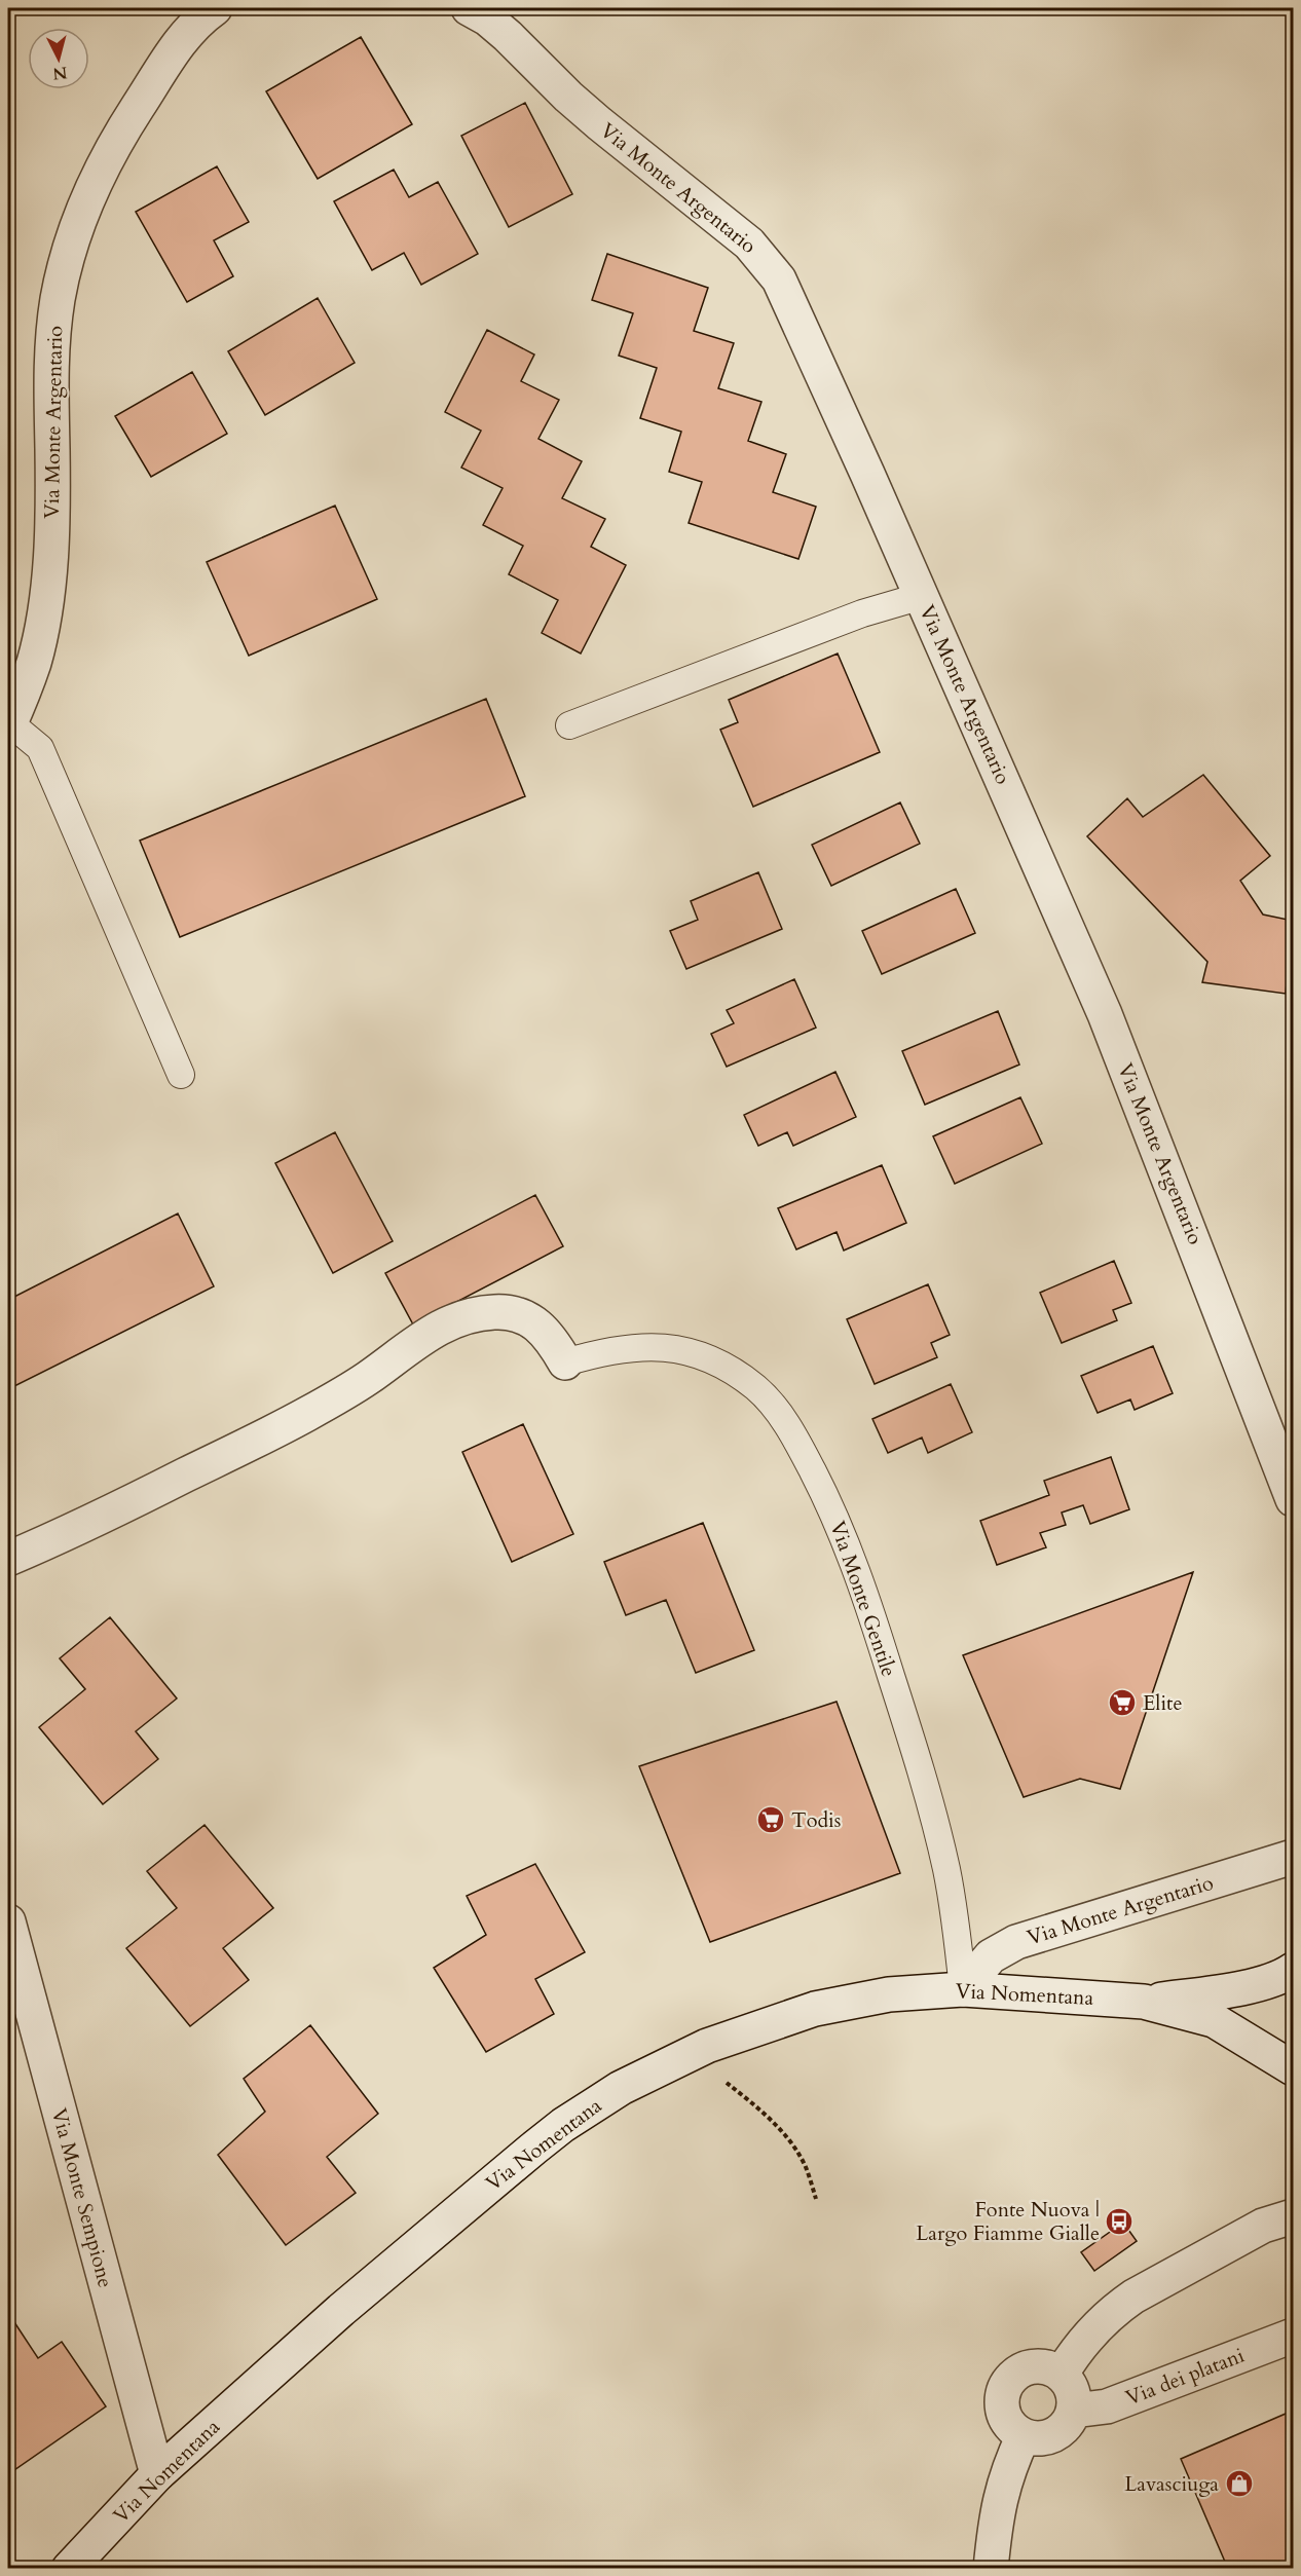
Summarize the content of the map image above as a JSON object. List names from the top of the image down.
{
  "streets": {
    "street": [
      "Via Monte Argentario",
      "Via Nomentana",
      "Via Monte Sempione",
      "Via dei platani"
    ],
    "lane": ["Via Monte Gentile"]
  },
  "crossings": [
    ["Via Monte Argentario", "Via Monte Gentile"],
    ["Via Monte Argentario", "Via Nomentana"],
    ["Via Monte Gentile", "Via Nomentana"],
    ["Via Nomentana", "Via Monte Sempione"]
  ],
  "places": {
    "supermarket": ["Elite", "Todis"],
    "bus stop": ["Fonte Nuova | Largo Fiamme Gialle"],
    "shop": ["Lavasciuga"]
  },
  "north": "bottom"
}
